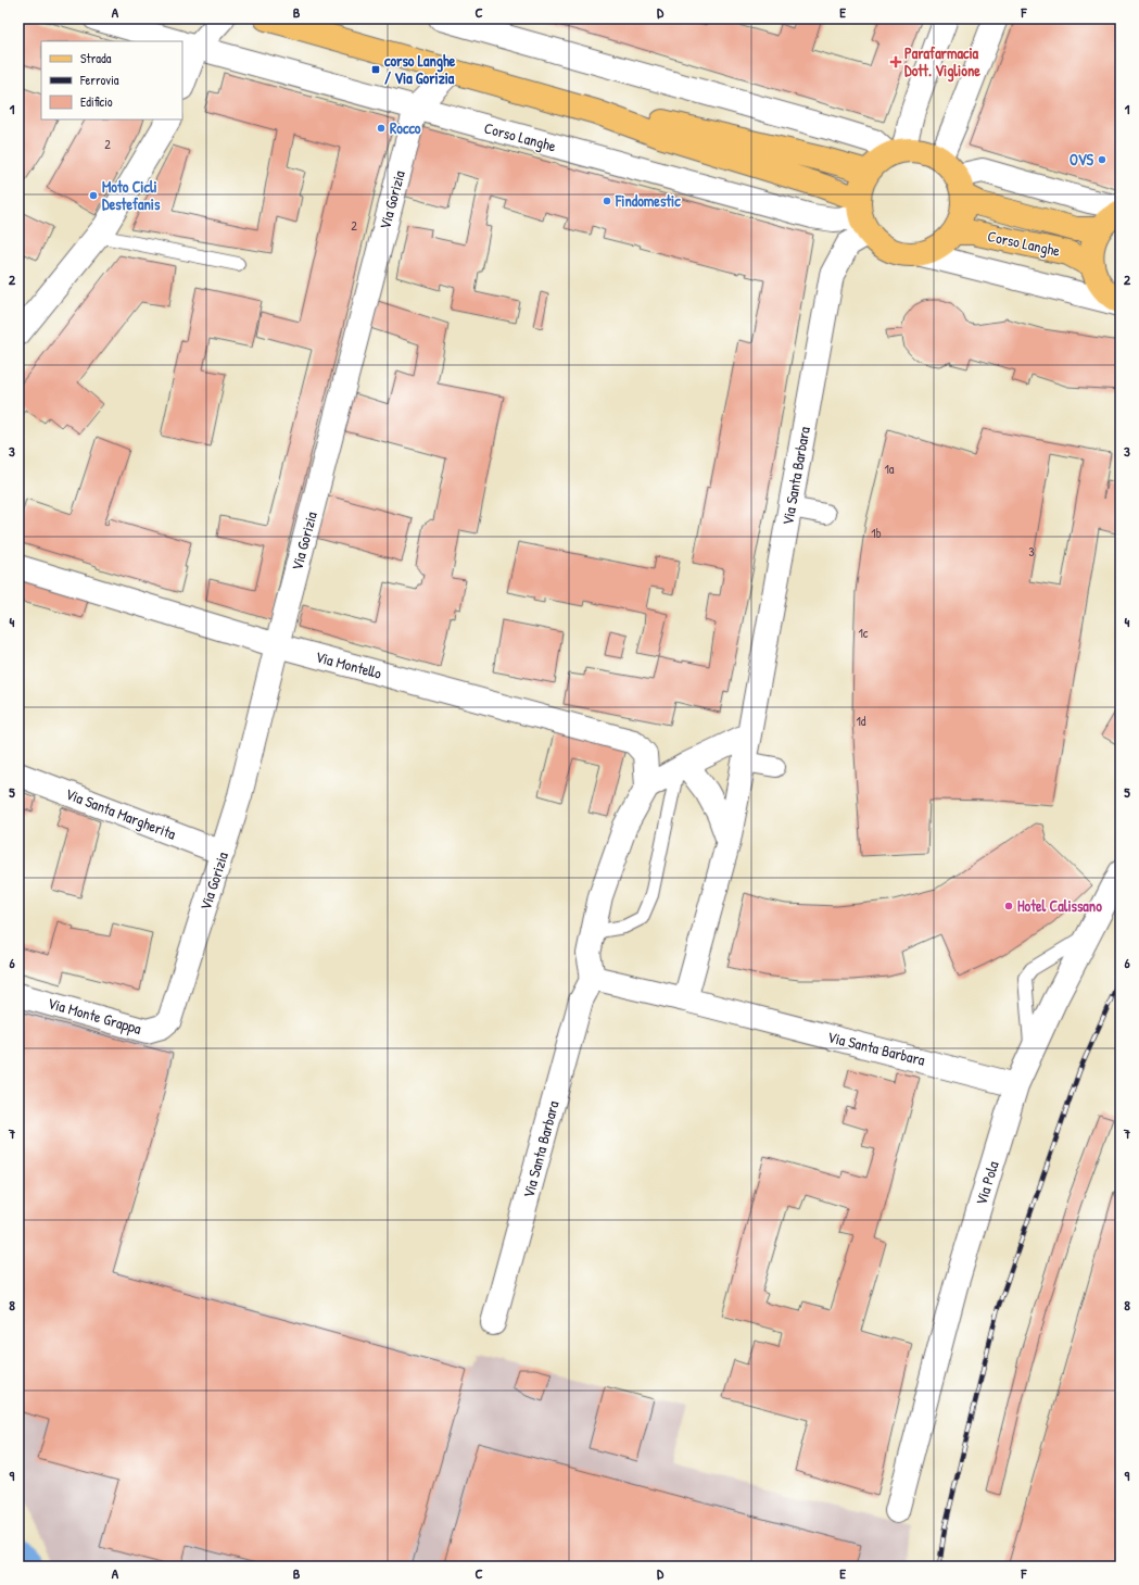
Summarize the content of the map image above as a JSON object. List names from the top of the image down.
{
  "streets": {
    "main road": ["Corso Langhe"],
    "street": [
      "Via Gorizia",
      "Via Santa Barbara",
      "Via Montello",
      "Via Santa Margherita",
      "Via Monte Grappa",
      "Via Pola"
    ]
  },
  "crossings": [
    ["Corso Langhe", "Via Gorizia"],
    ["Corso Langhe", "Via Santa Barbara"],
    ["Via Gorizia", "Via Montello"],
    ["Via Gorizia", "Via Santa Margherita"],
    ["Via Gorizia", "Via Monte Grappa"],
    ["Via Santa Barbara", "Via Pola"]
  ],
  "places": {
    "health": ["Parafarmacia Dott. Viglione"],
    "transit": ["corso Langhe / Via Gorizia"],
    "other": [
      "Rocco",
      "OVS",
      "Moto Cicli Destefanis",
      "Findomestic",
      "Hotel Calissano"
    ]
  },
  "house_numbers": [
    "2",
    "2",
    "1a",
    "1b",
    "3",
    "1c",
    "1d"
  ],
  "legend": ["Strada", "Ferrovia", "Edificio"],
  "grid": {
    "columns": [
      "A",
      "B",
      "C",
      "D",
      "E",
      "F"
    ],
    "rows": [
      "1",
      "2",
      "3",
      "4",
      "5",
      "6",
      "7",
      "8",
      "9"
    ]
  }
}
